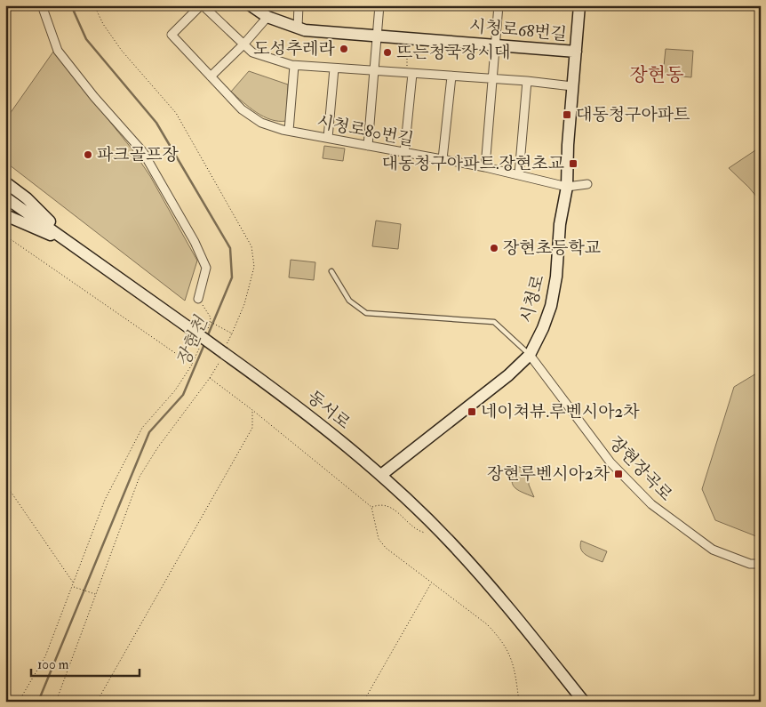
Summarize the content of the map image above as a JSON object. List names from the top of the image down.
{
  "streets": {
    "main road": ["시청로68번길", "시청로", "동서로"],
    "street": ["시청로80번길", "장현장곡로"]
  },
  "crossings": [
    ["시청로68번길", "시청로"],
    ["시청로80번길", "시청로"],
    ["시청로", "동서로"],
    ["시청로", "장현장곡로"]
  ],
  "districts": ["장현동"],
  "water": ["장현천"],
  "places": {
    "other": [
      "도성추레라",
      "뜨는청국장시대",
      "파크골프장",
      "장현초등학교"
    ],
    "transit": [
      "대동청구아파트",
      "대동청구아파트.장현초교",
      "네이쳐뷰.루벤시아2차",
      "장현루벤시아2차"
    ]
  },
  "scale_bar": "100 m"
}
